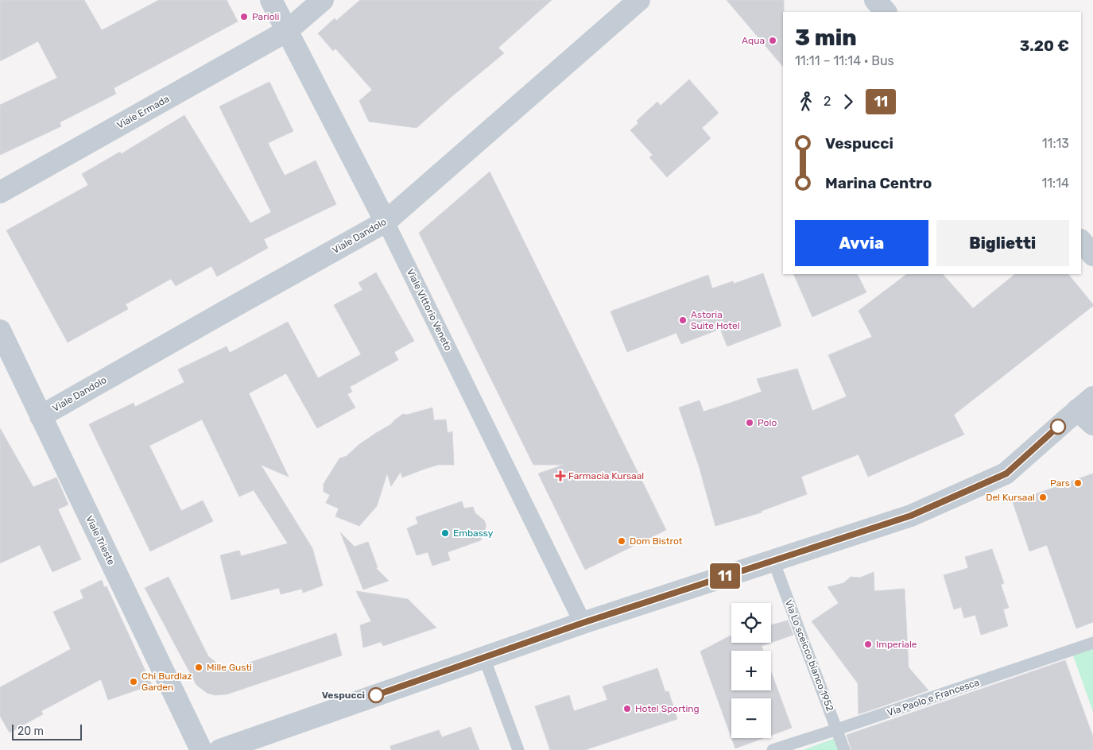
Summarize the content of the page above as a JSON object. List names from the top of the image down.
{
  "streets": {
    "street": [
      "Viale Ermada",
      "Viale Dandolo",
      "Viale Vittorio Veneto",
      "Viale Trieste"
    ],
    "lane": ["Via Lo sceicco bianco 1952", "Via Paolo e Francesca"]
  },
  "crossings": [
    ["Viale Ermada", "Viale Vittorio Veneto"],
    ["Viale Dandolo", "Viale Vittorio Veneto"],
    ["Viale Dandolo", "Viale Trieste"],
    ["Via Lo sceicco bianco 1952", "Via Paolo e Francesca"]
  ],
  "places": {
    "other": [
      "Parioli",
      "Aqua",
      "Astoria Suite Hotel",
      "Polo",
      "Pars",
      "Del Kursaal",
      "Embassy",
      "Dom Bistrot",
      "Imperiale",
      "Mille Gusti",
      "Chi Burdlaz Garden",
      "Vespucci",
      "Hotel Sporting"
    ],
    "health": ["Farmacia Kursaal"]
  },
  "lines": ["bus line 11"],
  "scale_bar": "20 m",
  "page": {
    "on_map": "11",
    "heading": ["3 min", "11:11 – 11:14 · Bus", "3.20 €"],
    "legs": ["2", "11"],
    "list": [
      {
        "name": "Vespucci",
        "value": "11:13"
      },
      {
        "name": "Marina Centro",
        "value": "11:14"
      }
    ],
    "buttons": ["Avvia", "Biglietti"],
    "map_buttons": ["+", "−"],
    "scale": "20 m"
  }
}
